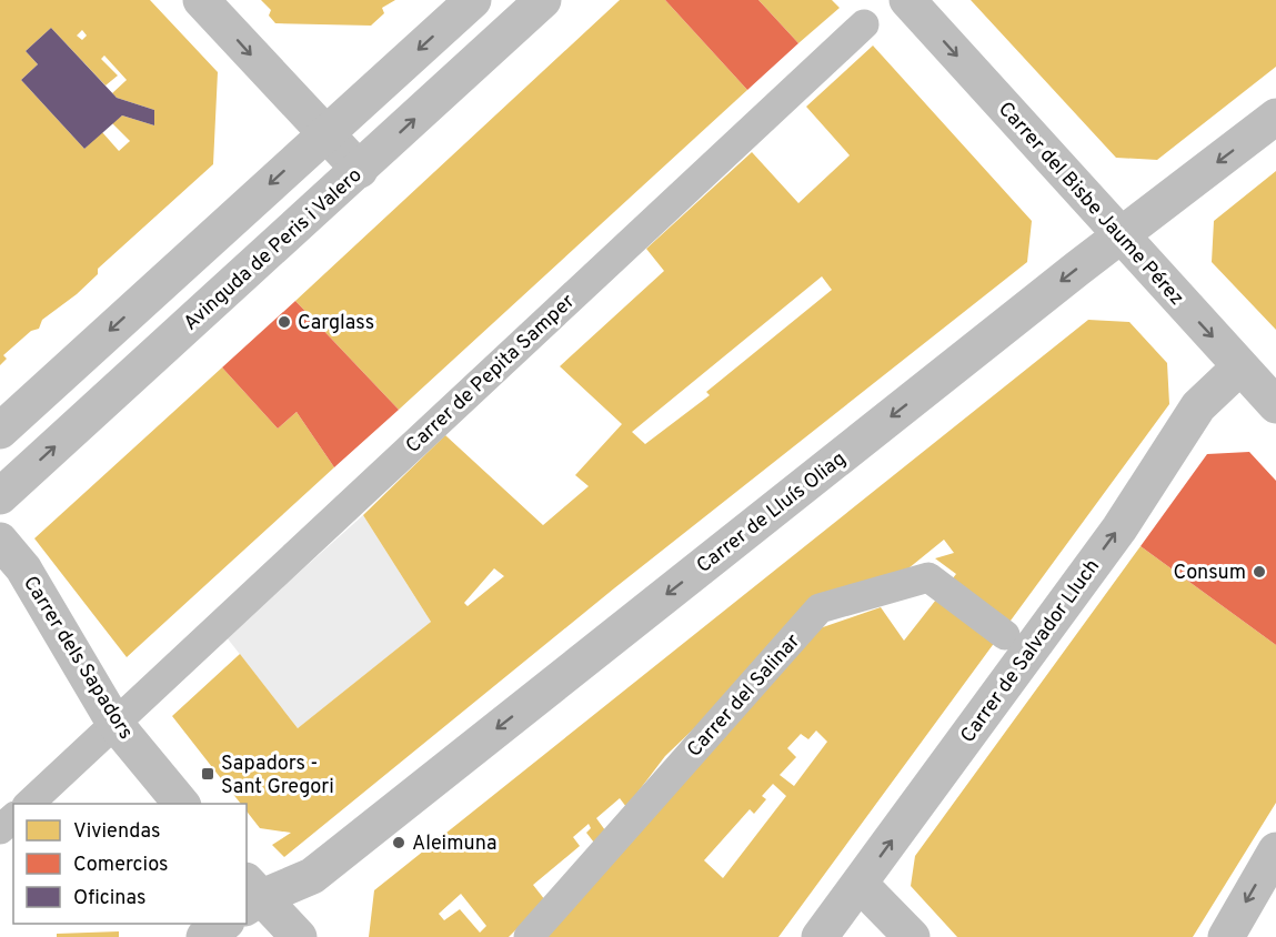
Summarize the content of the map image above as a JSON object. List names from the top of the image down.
{
  "streets": {
    "street": [
      "Carrer del Bisbe Jaume Pérez",
      "Avinguda de Peris i Valero",
      "Carrer de Pepita Samper",
      "Carrer de Lluís Oliag",
      "Carrer de Salvador Lluch",
      "Carrer dels Sapadors",
      "Carrer del Salinar"
    ]
  },
  "crossings": [
    ["Carrer del Bisbe Jaume Pérez", "Carrer de Lluís Oliag"],
    ["Carrer del Bisbe Jaume Pérez", "Carrer de Salvador Lluch"],
    ["Carrer de Pepita Samper", "Carrer dels Sapadors"]
  ],
  "one_way": ["Carrer del Bisbe Jaume Pérez", "Carrer de Lluís Oliag", "Carrer de Salvador Lluch"],
  "places": {
    "other": ["Carglass", "Consum", "Aleimuna"],
    "transit": ["Sapadors - Sant Gregori"]
  },
  "legend": ["Viviendas", "Comercios", "Oficinas"]
}
